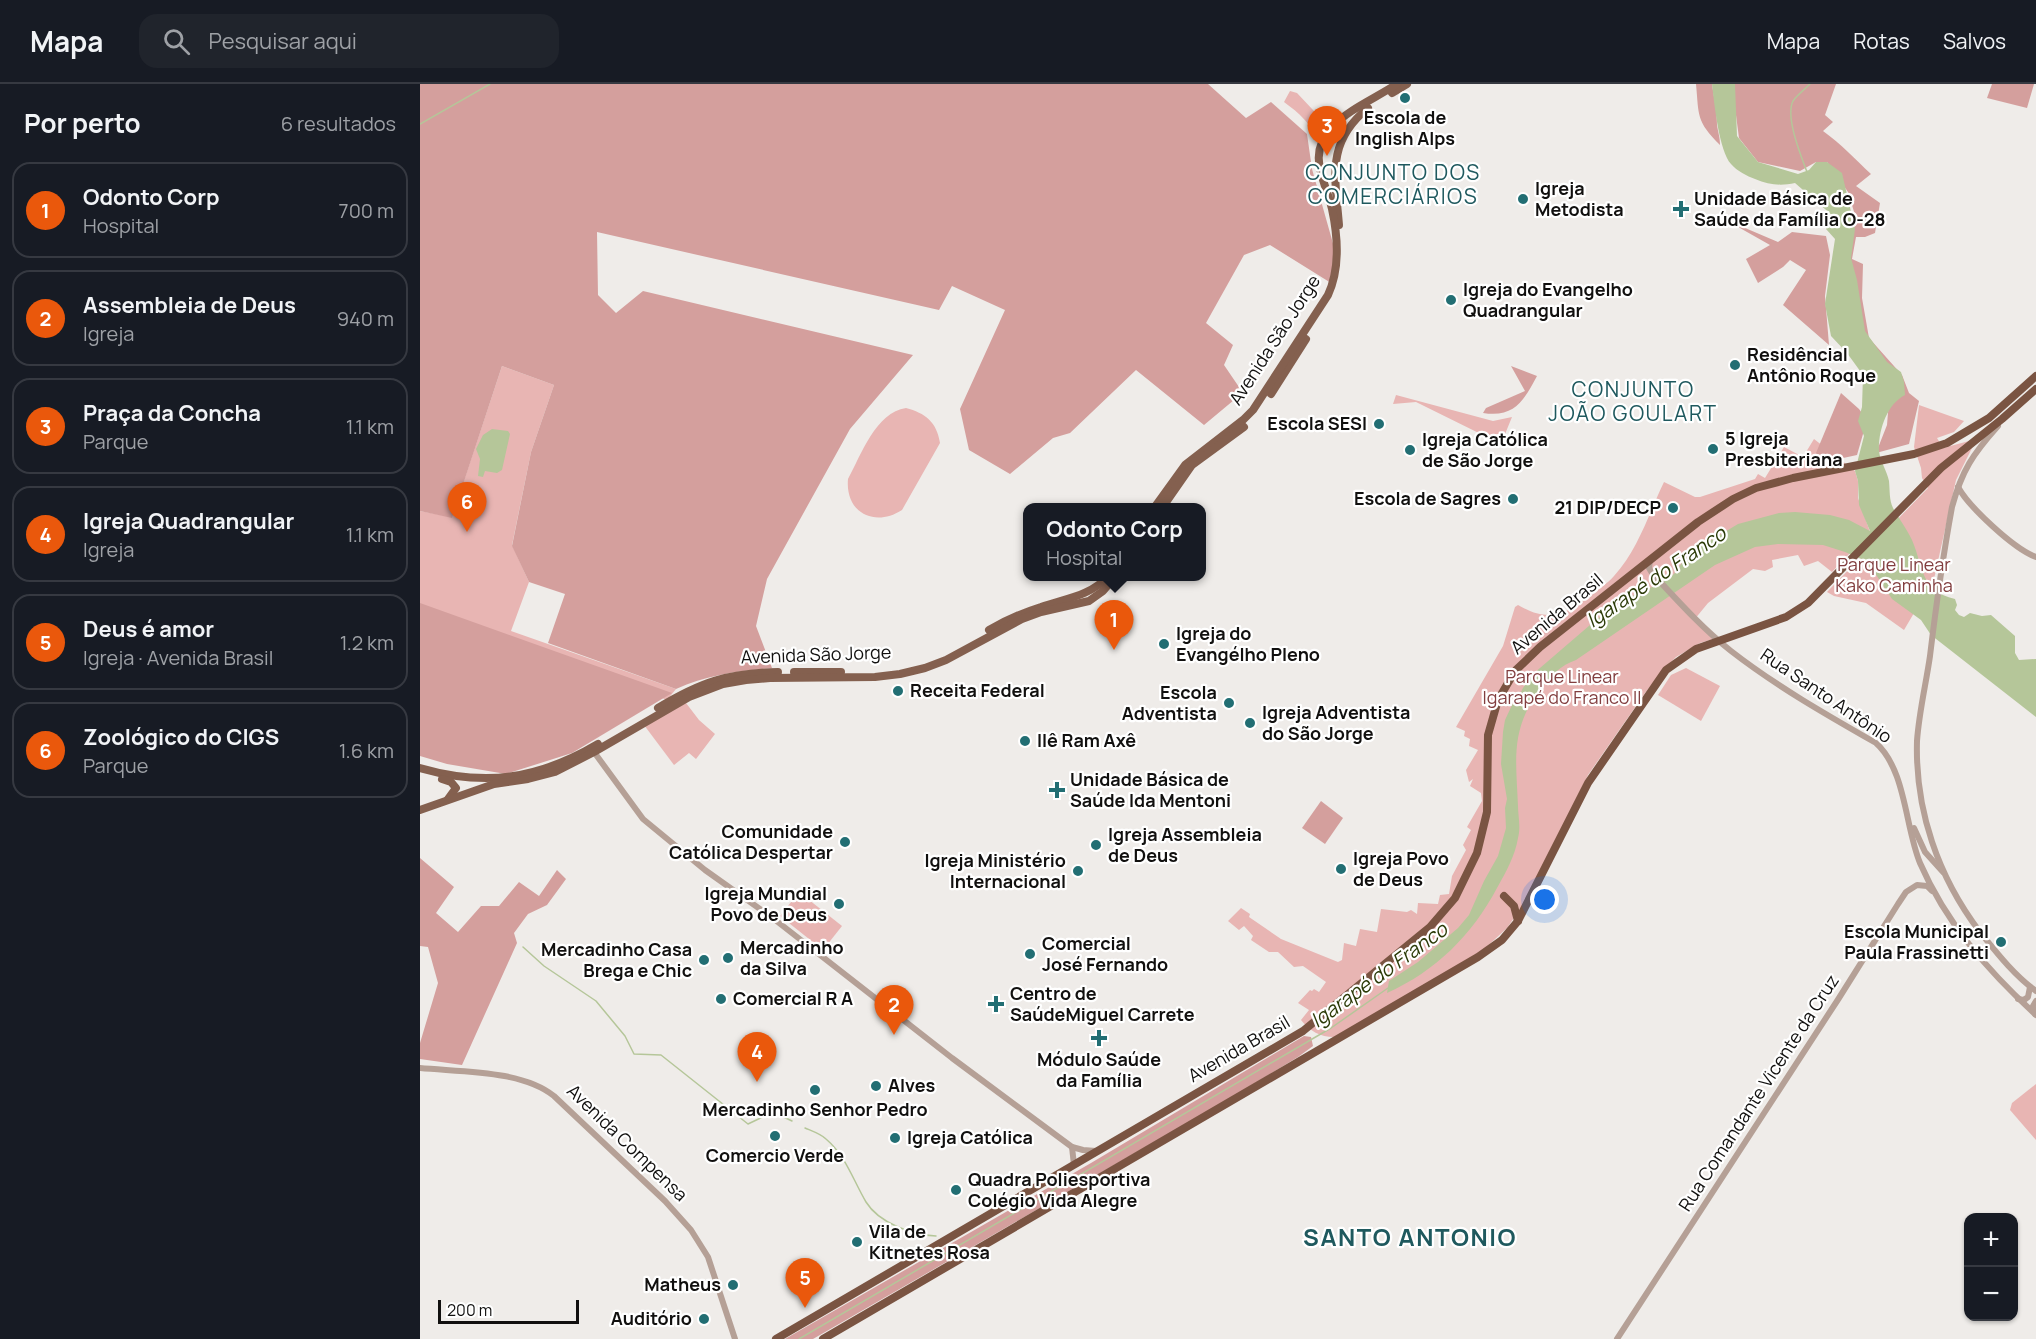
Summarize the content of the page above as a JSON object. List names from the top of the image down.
{
  "streets": {
    "highway": ["Avenida Brasil"],
    "main road": ["Avenida São Jorge"],
    "street": ["Rua Santo Antônio", "Rua Comandante Vicente da Cruz", "Avenida Compensa"]
  },
  "crossings": [
    ["Avenida Brasil", "Rua Santo Antônio"],
    ["Rua Santo Antônio", "Rua Comandante Vicente da Cruz"]
  ],
  "districts": ["CONJUNTO DOS COMERCIÁRIOS", "CONJUNTO JOÃO GOULART", "SANTO ANTONIO"],
  "water": ["Igarapé do Franco"],
  "parks": ["Parque Linear Kako Caminha", "Parque Linear Igarapé do Franco II"],
  "places": {
    "other": [
      "Escola de Inglish Alps",
      "Igreja Metodista",
      "Igreja do Evangelho Quadrangular",
      "Residêncial Antônio Roque",
      "Escola SESI",
      "5 Igreja Presbiteriana",
      "Igreja Católica de São Jorge",
      "Escola de Sagres",
      "21 DIP/DECP",
      "Igreja do Evangélho Pleno",
      "Receita Federal",
      "Escola Adventista",
      "Igreja Adventista do São Jorge",
      "Ilê Ram Axê",
      "Comunidade Católica Despertar",
      "Igreja Assembleia de Deus",
      "Igreja Povo de Deus",
      "Igreja Ministério Internacional",
      "Igreja Mundial Povo de Deus",
      "Escola Municipal Paula Frassinetti",
      "Comercial José Fernando",
      "Mercadinho da Silva",
      "Mercadinho Casa Brega e Chic",
      "Comercial R A",
      "Alves",
      "Mercadinho Senhor Pedro",
      "Comercio Verde",
      "Igreja Católica",
      "Quadra Poliesportiva Colégio Vida Alegre",
      "Vila de Kitnetes Rosa",
      "Matheus",
      "Auditório"
    ],
    "health": [
      "Unidade Básica de Saúde da Família O-28",
      "Unidade Básica de Saúde Ida Mentoni",
      "Centro de SaúdeMiguel Carrete",
      "Módulo Saúde da Família"
    ]
  },
  "scale_bar": "200 m",
  "page": {
    "header": "Mapa",
    "search": "Pesquisar aqui",
    "nav": ["Mapa", "Rotas", "Salvos"],
    "heading": ["Por perto", "6 resultados"],
    "pins": [
      "3",
      "6",
      "1",
      "2",
      "4",
      "5"
    ],
    "list": [
      {
        "mark": "1",
        "name": "Odonto Corp",
        "note": "Hospital",
        "value": "700 m"
      },
      {
        "mark": "2",
        "name": "Assembleia de Deus",
        "note": "Igreja",
        "value": "940 m"
      },
      {
        "mark": "3",
        "name": "Praça da Concha",
        "note": "Parque",
        "value": "1.1 km"
      },
      {
        "mark": "4",
        "name": "Igreja Quadrangular",
        "note": "Igreja",
        "value": "1.1 km"
      },
      {
        "mark": "5",
        "name": "Deus é amor",
        "note": "Igreja · Avenida Brasil",
        "value": "1.2 km"
      },
      {
        "mark": "6",
        "name": "Zoológico do CIGS",
        "note": "Parque",
        "value": "1.6 km"
      }
    ],
    "popup": ["Odonto Corp", "Hospital"],
    "map_buttons": ["+", "−"],
    "scale": "200 m"
  }
}
